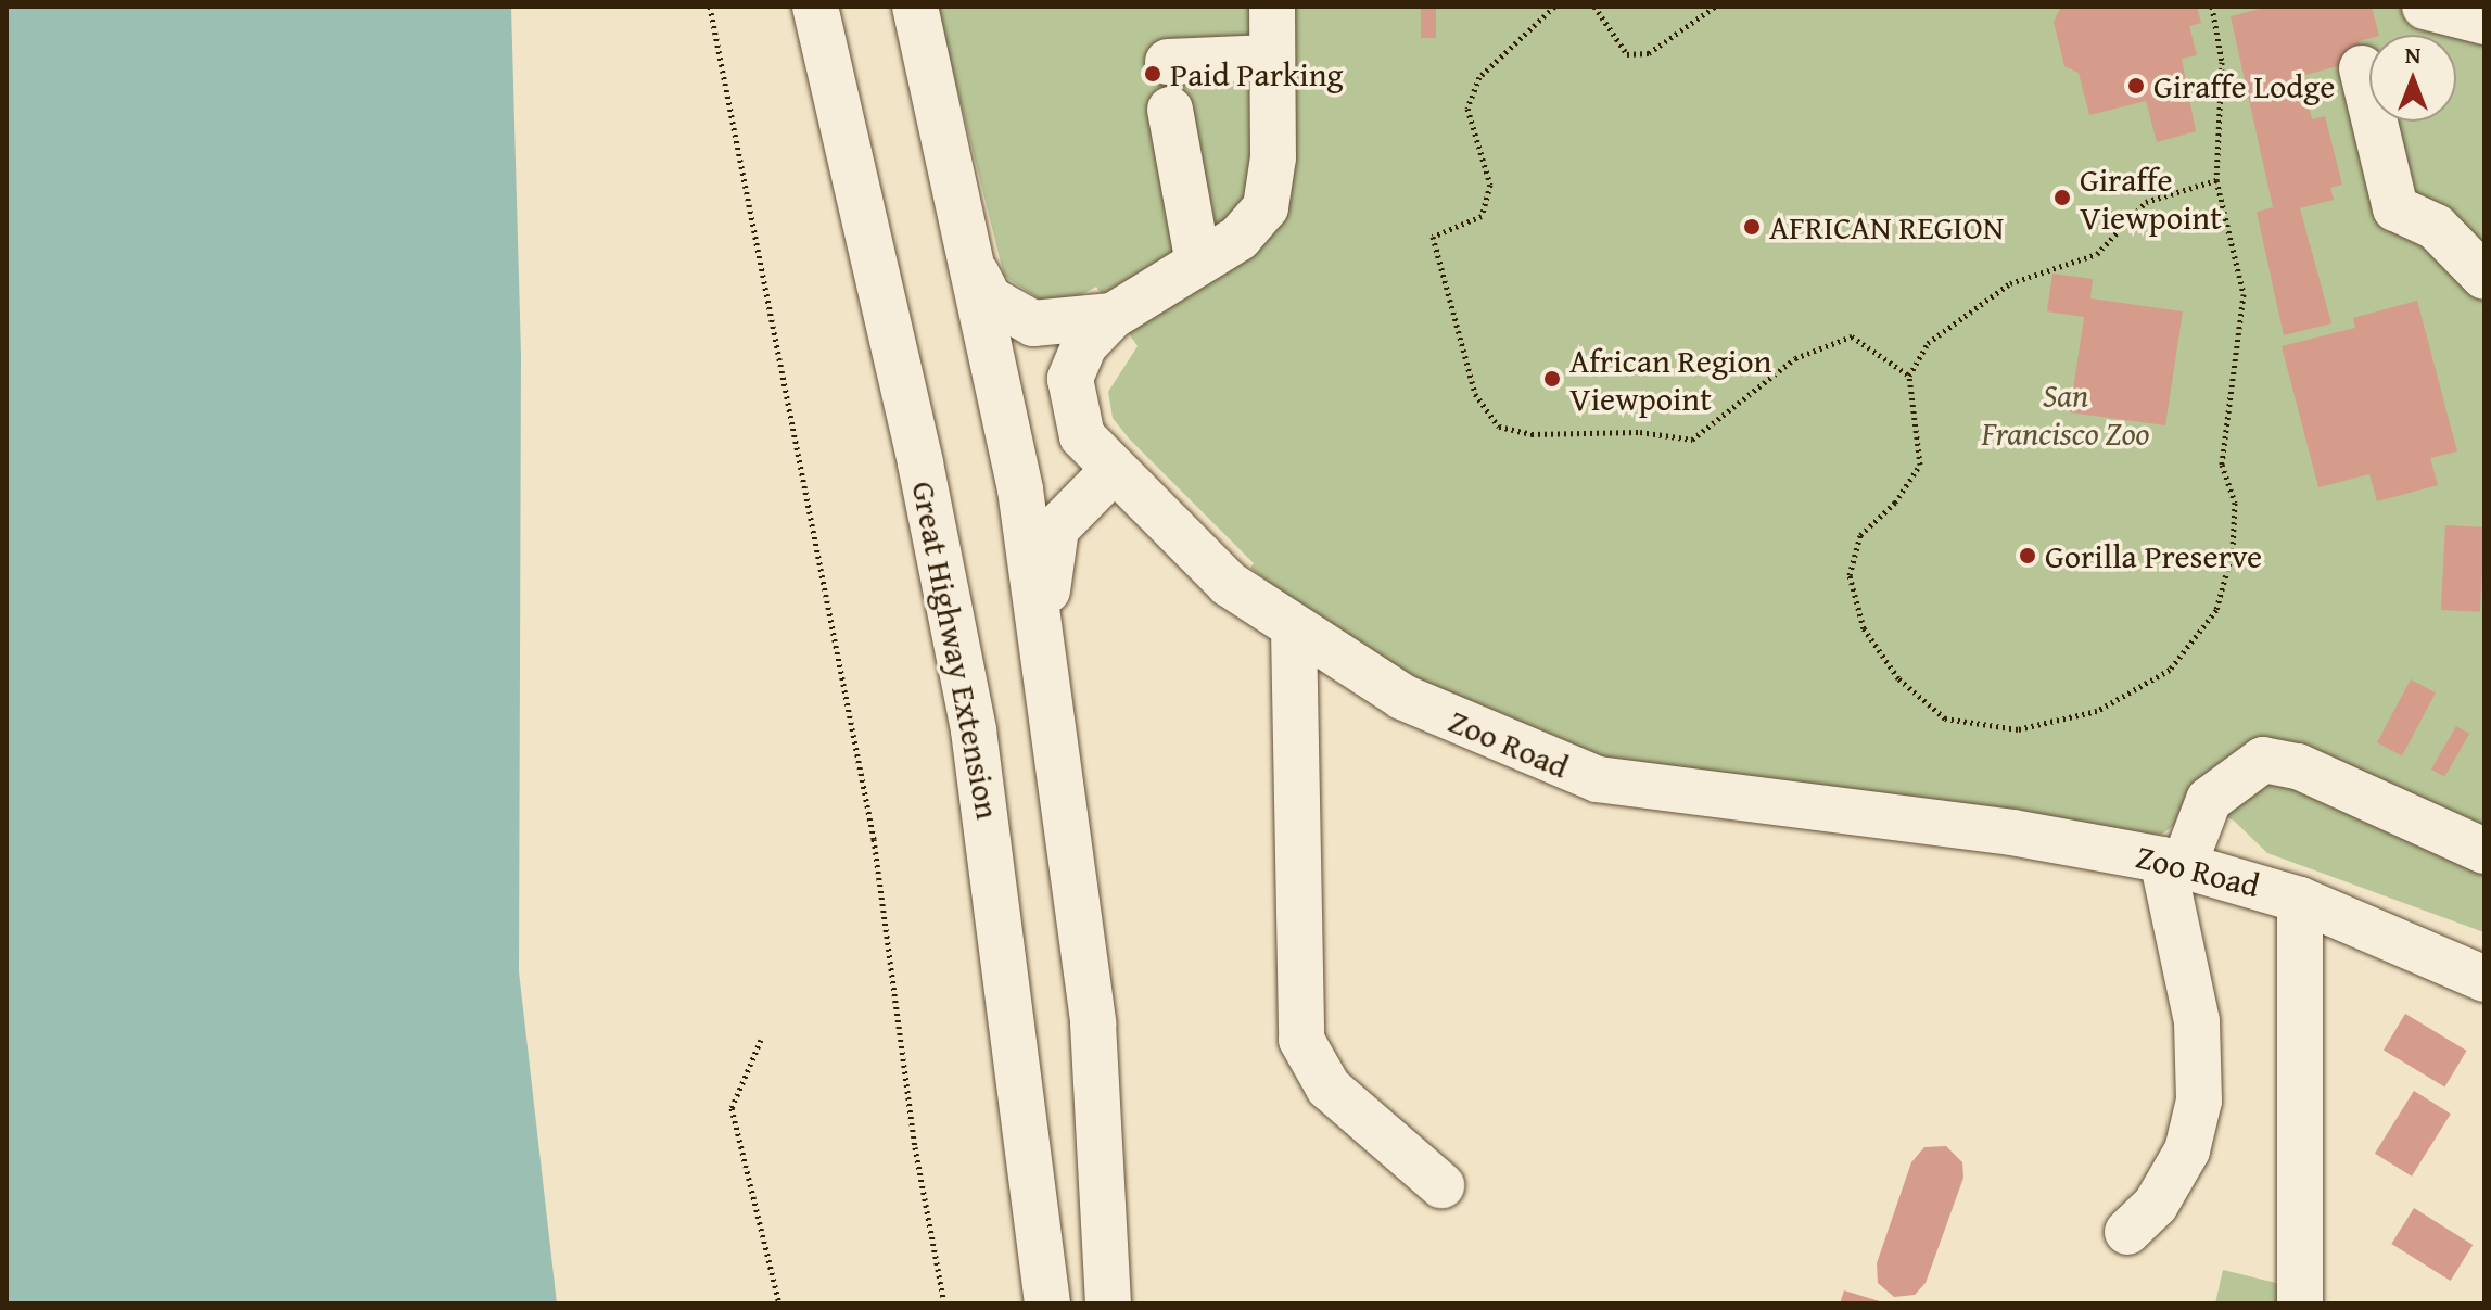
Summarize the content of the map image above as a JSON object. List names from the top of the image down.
{
  "streets": {
    "street": ["Great Highway Extension", "Zoo Road"]
  },
  "parks": ["San Francisco Zoo"],
  "places": [
    "Paid Parking",
    "Giraffe Lodge",
    "Giraffe Viewpoint",
    "AFRICAN REGION",
    "African Region Viewpoint",
    "Gorilla Preserve"
  ],
  "north": "top"
}
